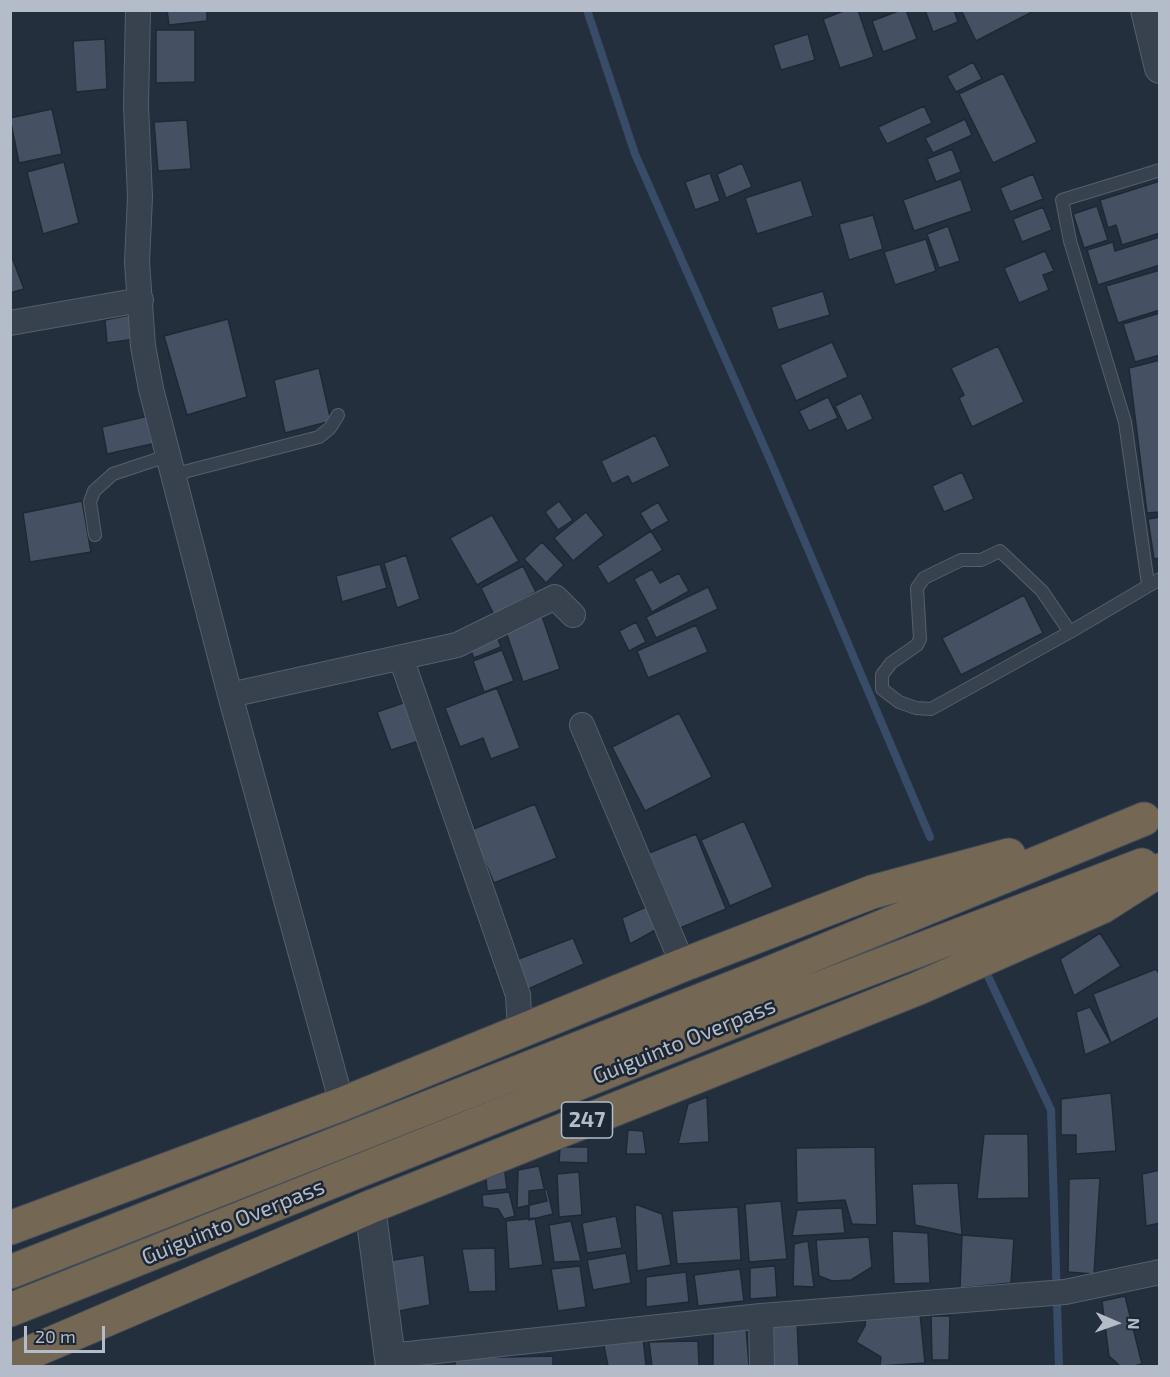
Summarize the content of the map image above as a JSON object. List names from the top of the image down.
{
  "streets": {
    "highway": ["Guiguinto Overpass", "247"]
  },
  "scale_bar": "20 m",
  "north": "right"
}
